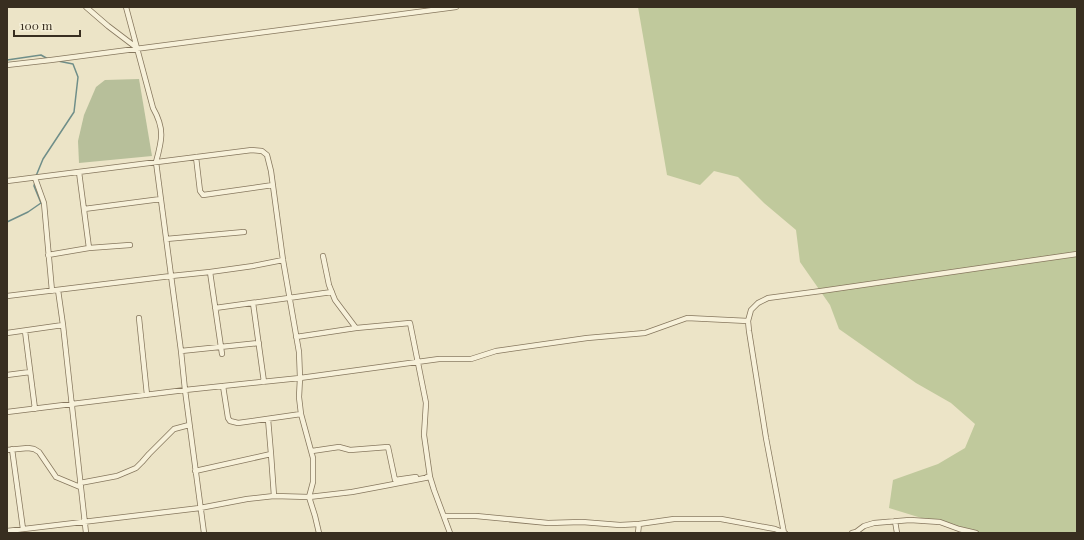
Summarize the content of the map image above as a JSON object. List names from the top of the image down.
{
  "scale_bar": "100 m"
}
